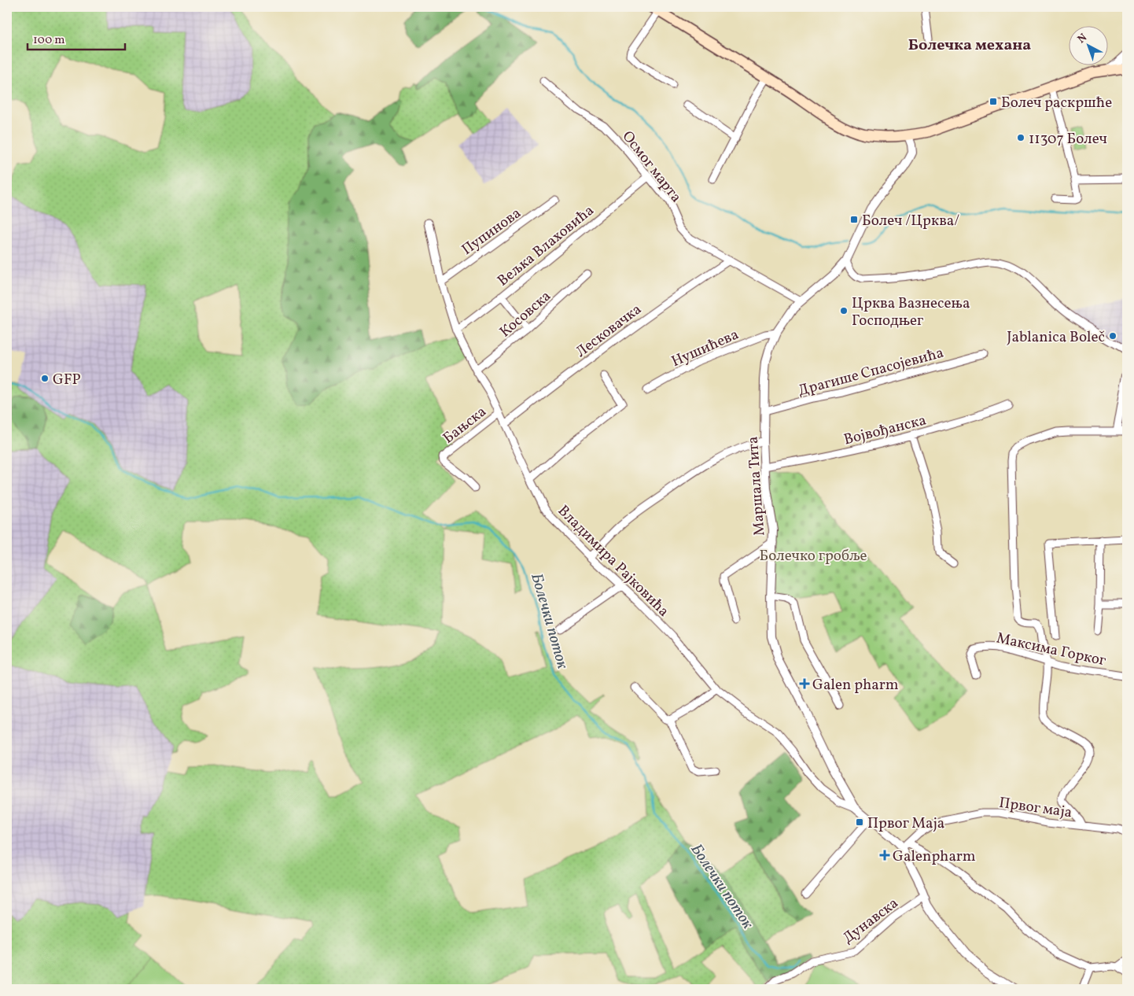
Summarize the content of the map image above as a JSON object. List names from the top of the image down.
{
  "streets": {
    "street": [
      "Осмог марта",
      "Пупинова",
      "Вељка Влаховића",
      "Косовска",
      "Лесковачка",
      "Нушићева",
      "Драгише Спасојевића",
      "Бањска",
      "Војвођанска",
      "Маршала Тита",
      "Владимира Рајковића",
      "Максима Горког",
      "Првог маја",
      "Дунавска"
    ]
  },
  "crossings": [
    ["Осмог марта", "Вељка Влаховића"],
    ["Осмог марта", "Лесковачка"],
    ["Осмог марта", "Маршала Тита"],
    ["Пупинова", "Владимира Рајковића"],
    ["Вељка Влаховића", "Владимира Рајковића"],
    ["Косовска", "Владимира Рајковића"],
    ["Лесковачка", "Владимира Рајковића"],
    ["Нушићева", "Маршала Тита"],
    ["Драгише Спасојевића", "Маршала Тита"],
    ["Бањска", "Владимира Рајковића"],
    ["Војвођанска", "Маршала Тита"],
    ["Маршала Тита", "Владимира Рајковића"],
    ["Маршала Тита", "Првог маја"],
    ["Маршала Тита", "Дунавска"]
  ],
  "districts": ["Болечка механа"],
  "water": ["Болечки поток"],
  "parks": ["Болечко гробље"],
  "places": {
    "transit": ["Болеч раскршће", "Болеч /Црква/", "Првог Маја"],
    "other": [
      "11307 Болеч",
      "Црква Вазнесења Господњег",
      "Jablanica Boleč",
      "GFP"
    ],
    "health": ["Galen pharm", "Galenpharm"]
  },
  "scale_bar": "100 m",
  "north": "top left"
}
